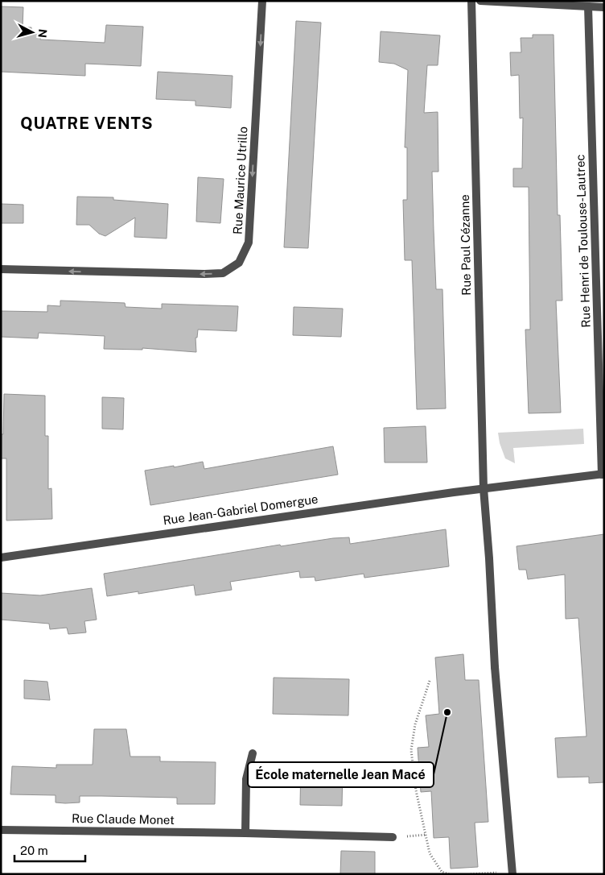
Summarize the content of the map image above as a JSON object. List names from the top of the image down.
{
  "streets": {
    "street": [
      "Rue Maurice Utrillo",
      "Rue Henri de Toulouse-Lautrec",
      "Rue Paul Cézanne",
      "Rue Jean-Gabriel Domergue",
      "Rue Claude Monet"
    ]
  },
  "crossings": [
    ["Rue Henri de Toulouse-Lautrec", "Rue Jean-Gabriel Domergue"],
    ["Rue Paul Cézanne", "Rue Jean-Gabriel Domergue"]
  ],
  "districts": ["QUATRE VENTS"],
  "places": ["École maternelle Jean Macé"],
  "scale_bar": "20 m",
  "north": "right"
}
